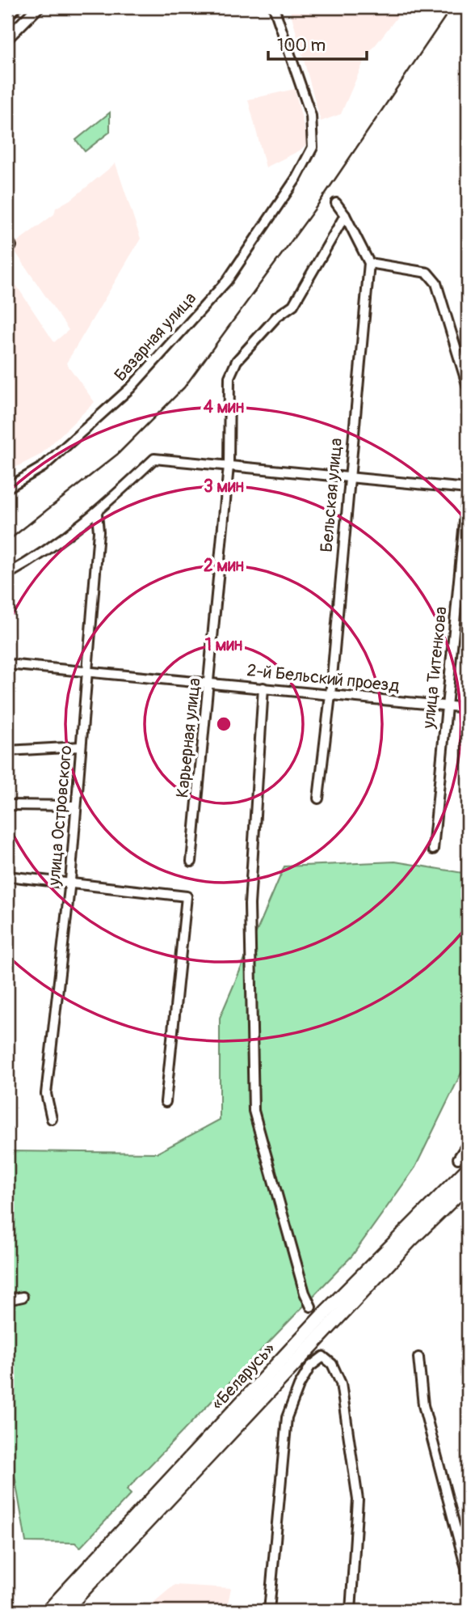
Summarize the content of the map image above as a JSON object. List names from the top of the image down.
{
  "streets": {
    "highway": ["«Беларусь»"],
    "street": [
      "Базарная улица",
      "Бельская улица",
      "улица Титенкова",
      "2-й Бельский проезд",
      "Карьерная улица",
      "улица Островского"
    ]
  },
  "crossings": [
    ["Бельская улица", "2-й Бельский проезд"],
    ["улица Титенкова", "2-й Бельский проезд"],
    ["2-й Бельский проезд", "Карьерная улица"],
    ["2-й Бельский проезд", "улица Островского"]
  ],
  "scale_bar": "100 m",
  "rings": [
    "4 мин",
    "3 мин",
    "2 мин",
    "1 мин"
  ]
}
